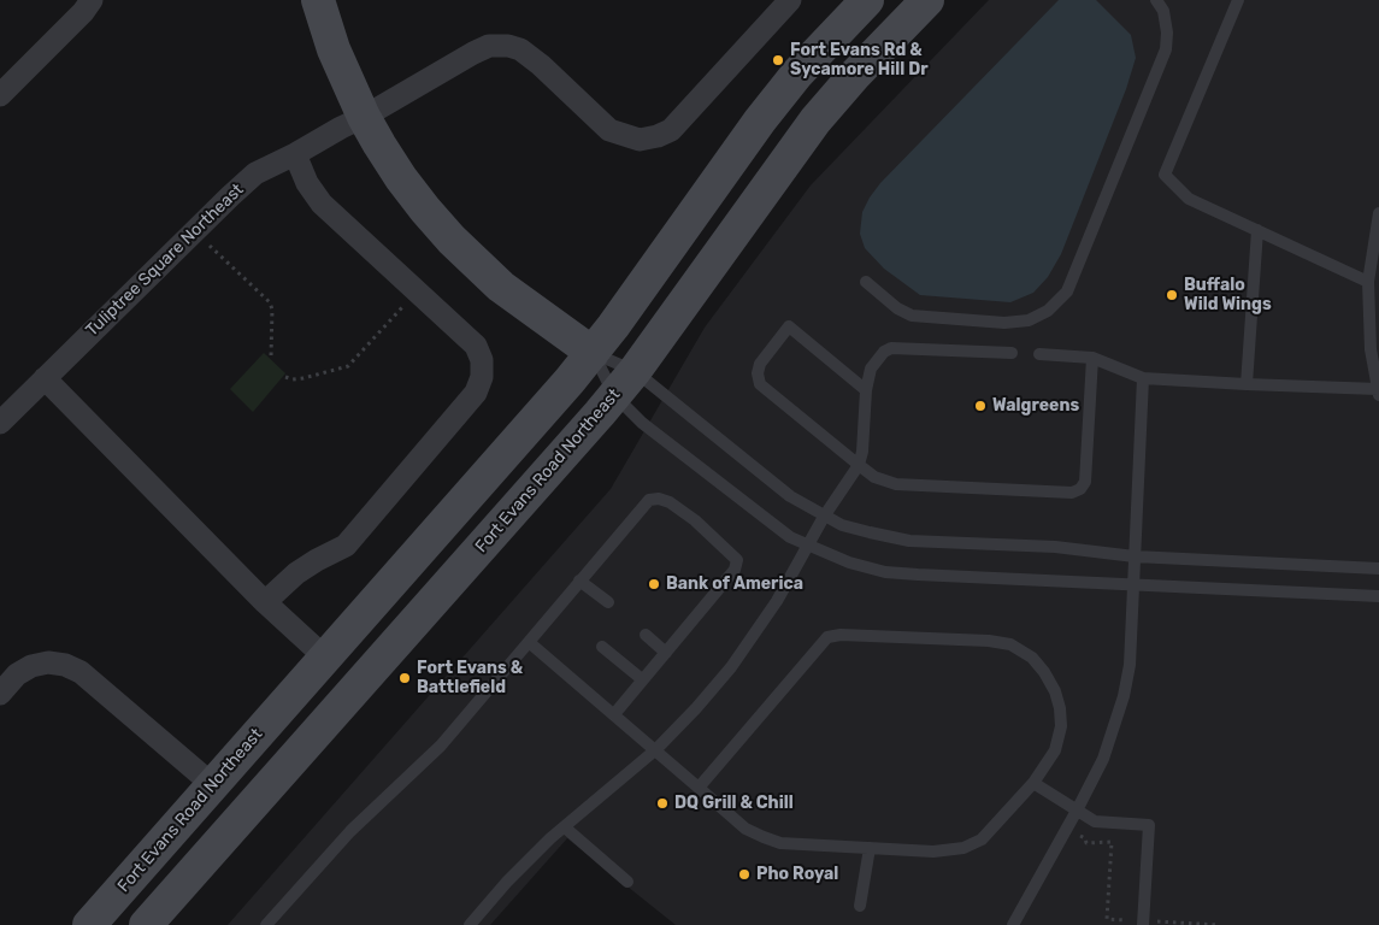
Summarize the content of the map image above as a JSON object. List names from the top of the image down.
{
  "streets": {
    "main road": ["Fort Evans Road Northeast"],
    "street": ["Tuliptree Square Northeast"]
  },
  "places": [
    "Fort Evans Rd & Sycamore Hill Dr",
    "Buffalo Wild Wings",
    "Walgreens",
    "Bank of America",
    "Fort Evans & Battlefield",
    "DQ Grill & Chill",
    "Pho Royal"
  ]
}
